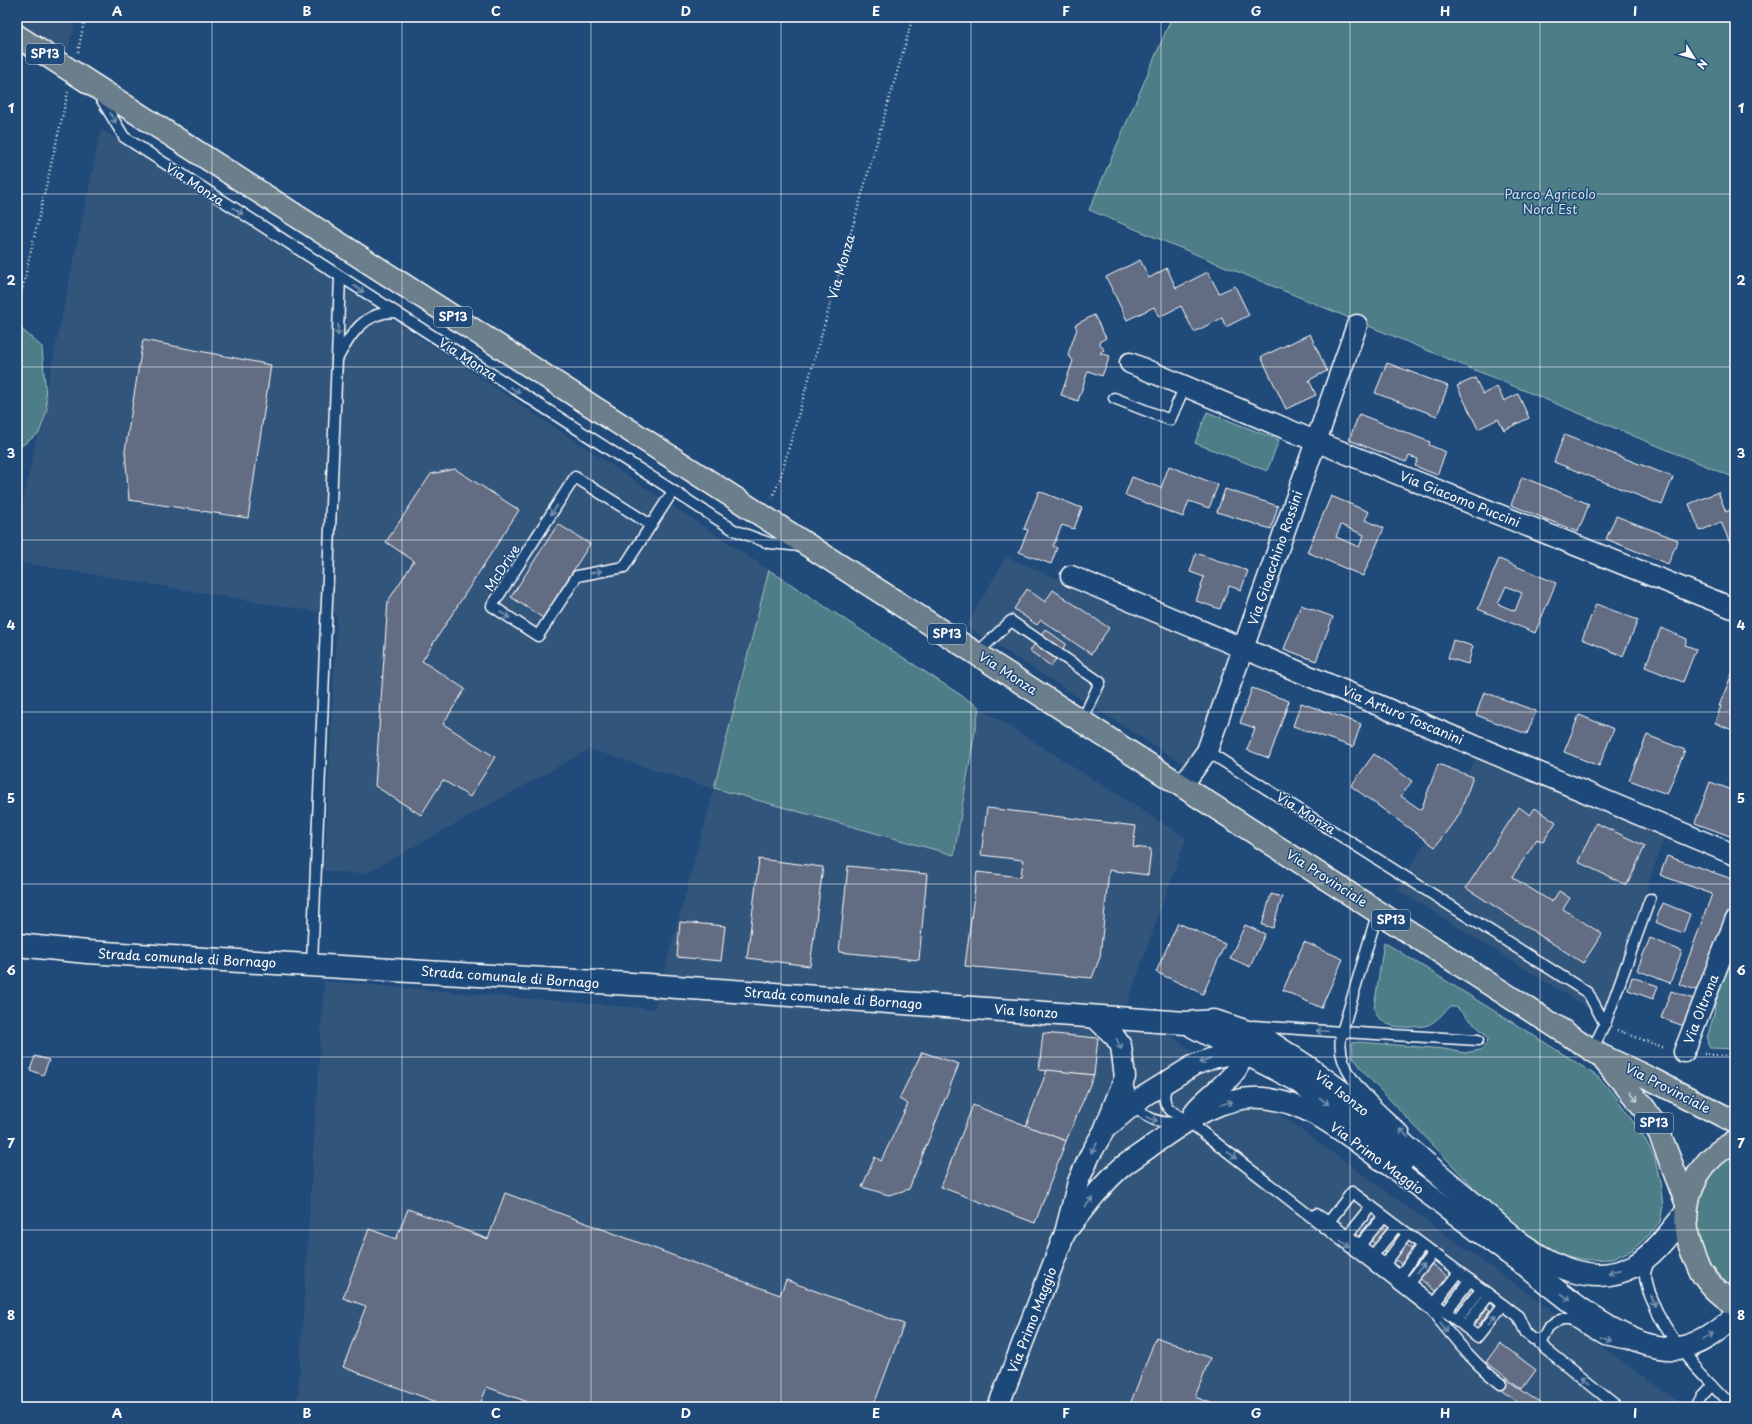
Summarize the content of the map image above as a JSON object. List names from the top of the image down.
{
  "streets": {
    "main road": ["SP13", "Via Monza", "Via Provinciale"],
    "street": [
      "Via Giacomo Puccini",
      "Via Gioacchino Rossini",
      "Via Arturo Toscanini",
      "Strada comunale di Bornago",
      "Via Oltrona",
      "Via Isonzo",
      "Via Primo Maggio"
    ],
    "lane": ["McDrive"]
  },
  "crossings": [
    ["SP13", "Via Provinciale"],
    ["SP13", "Via Isonzo"],
    ["Via Monza", "Via Gioacchino Rossini"],
    ["Via Monza", "Via Provinciale"],
    ["Via Giacomo Puccini", "Via Gioacchino Rossini"],
    ["Via Gioacchino Rossini", "Via Arturo Toscanini"],
    ["Via Gioacchino Rossini", "Via Provinciale"],
    ["Via Provinciale", "Via Isonzo"],
    ["Strada comunale di Bornago", "Via Isonzo"],
    ["Via Isonzo", "Via Primo Maggio"]
  ],
  "parks": ["Parco Agricolo Nord Est"],
  "north": "bottom right",
  "grid": {
    "columns": [
      "A",
      "B",
      "C",
      "D",
      "E",
      "F",
      "G",
      "H",
      "I"
    ],
    "rows": [
      "1",
      "2",
      "3",
      "4",
      "5",
      "6",
      "7",
      "8"
    ]
  }
}
